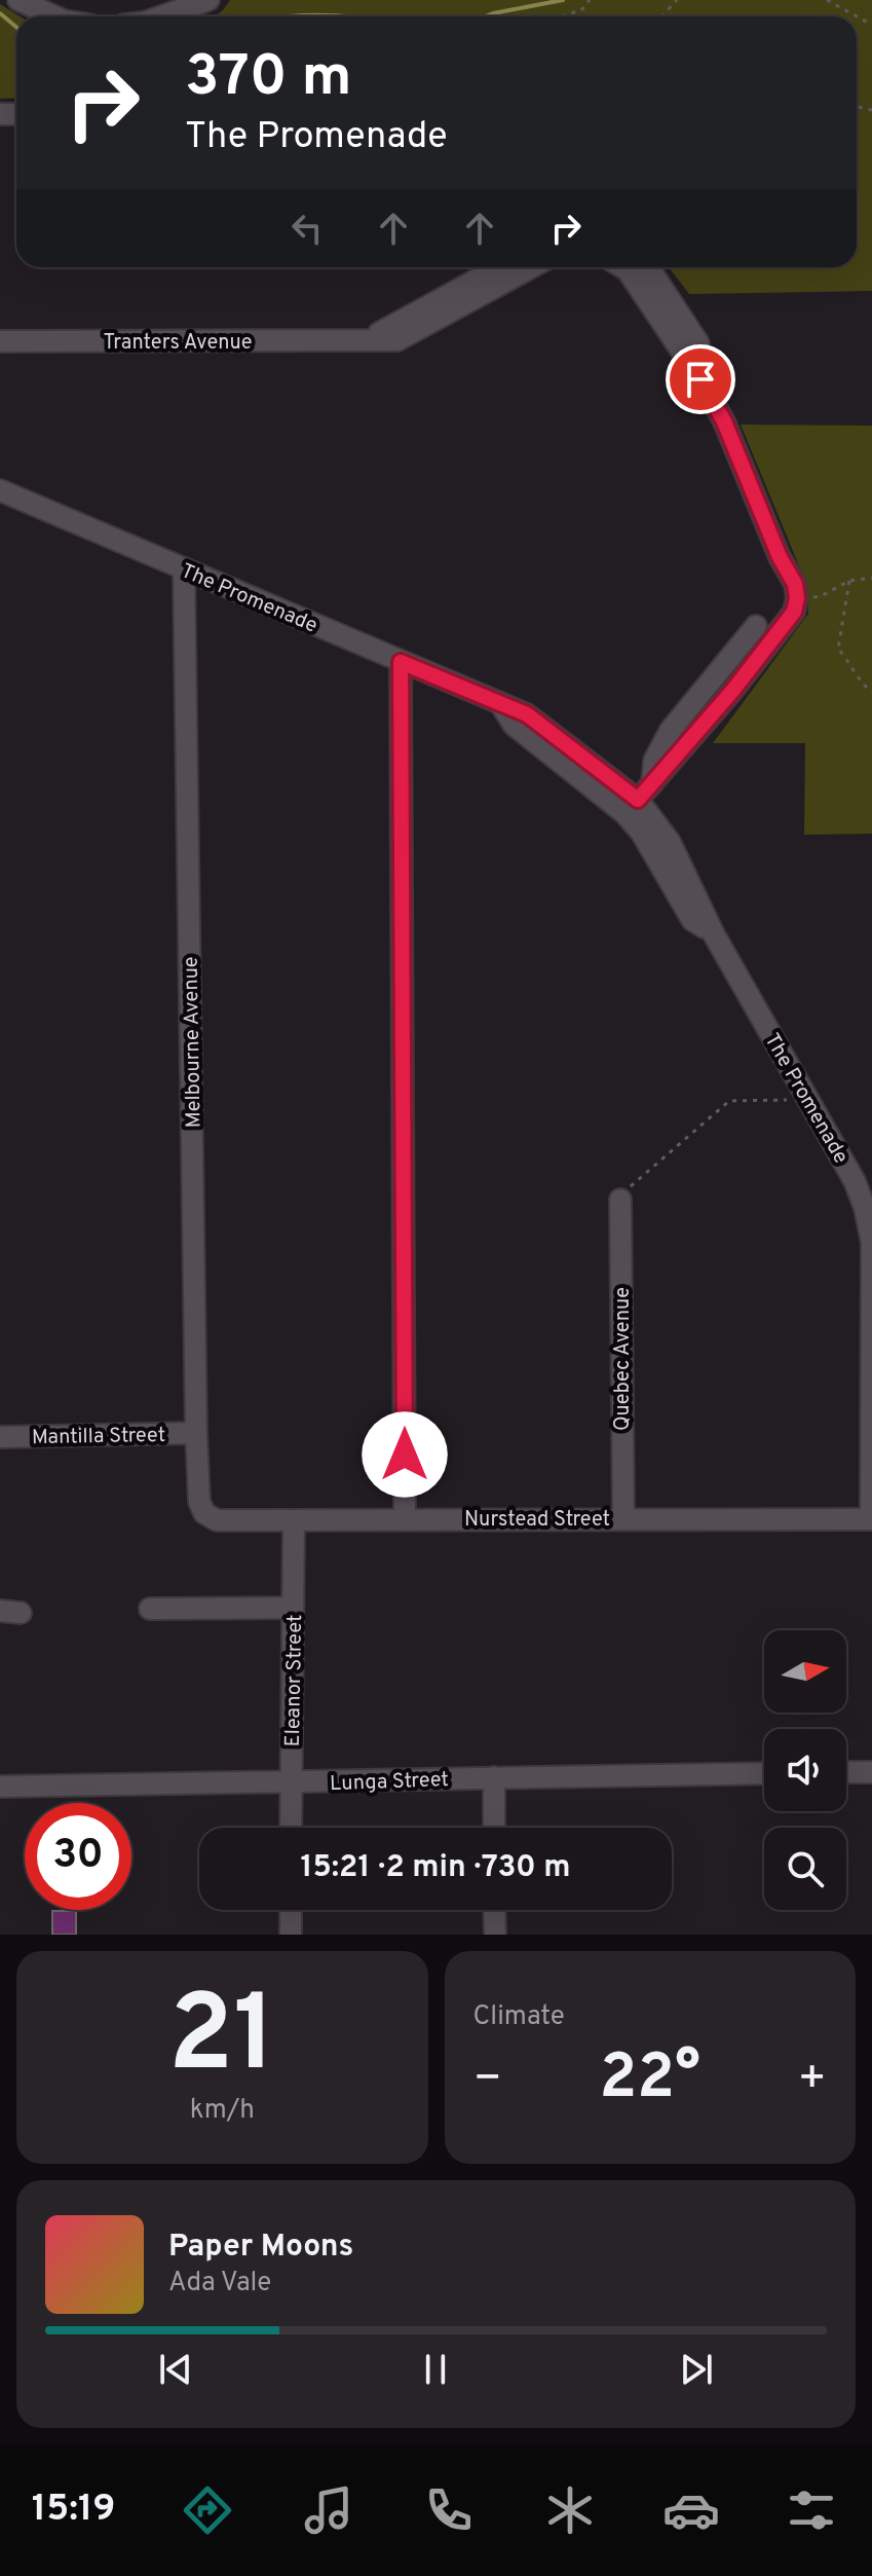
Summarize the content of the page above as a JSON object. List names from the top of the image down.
{
  "streets": {
    "street": [
      "Tranters Avenue",
      "The Promenade",
      "Melbourne Avenue",
      "Quebec Avenue",
      "Mantilla Street",
      "Nurstead Street",
      "Eleanor Street",
      "Lunga Street"
    ]
  },
  "crossings": [
    ["The Promenade", "Melbourne Avenue"],
    ["The Promenade", "Nurstead Street"],
    ["Melbourne Avenue", "Mantilla Street"],
    ["Melbourne Avenue", "Nurstead Street"],
    ["Quebec Avenue", "Nurstead Street"],
    ["Nurstead Street", "Eleanor Street"],
    ["Eleanor Street", "Lunga Street"]
  ],
  "north": "right",
  "page": {
    "turn": ["370 m", "The Promenade"],
    "limit": "30",
    "trip": "15:21 · 2 min · 730 m",
    "tile": [
      ["21", "km/h"],
      "Climate"
    ],
    "heat": ["−", "22°", "+"],
    "song": ["Paper Moons", "Ada Vale"],
    "tabs": "15:19"
  }
}
